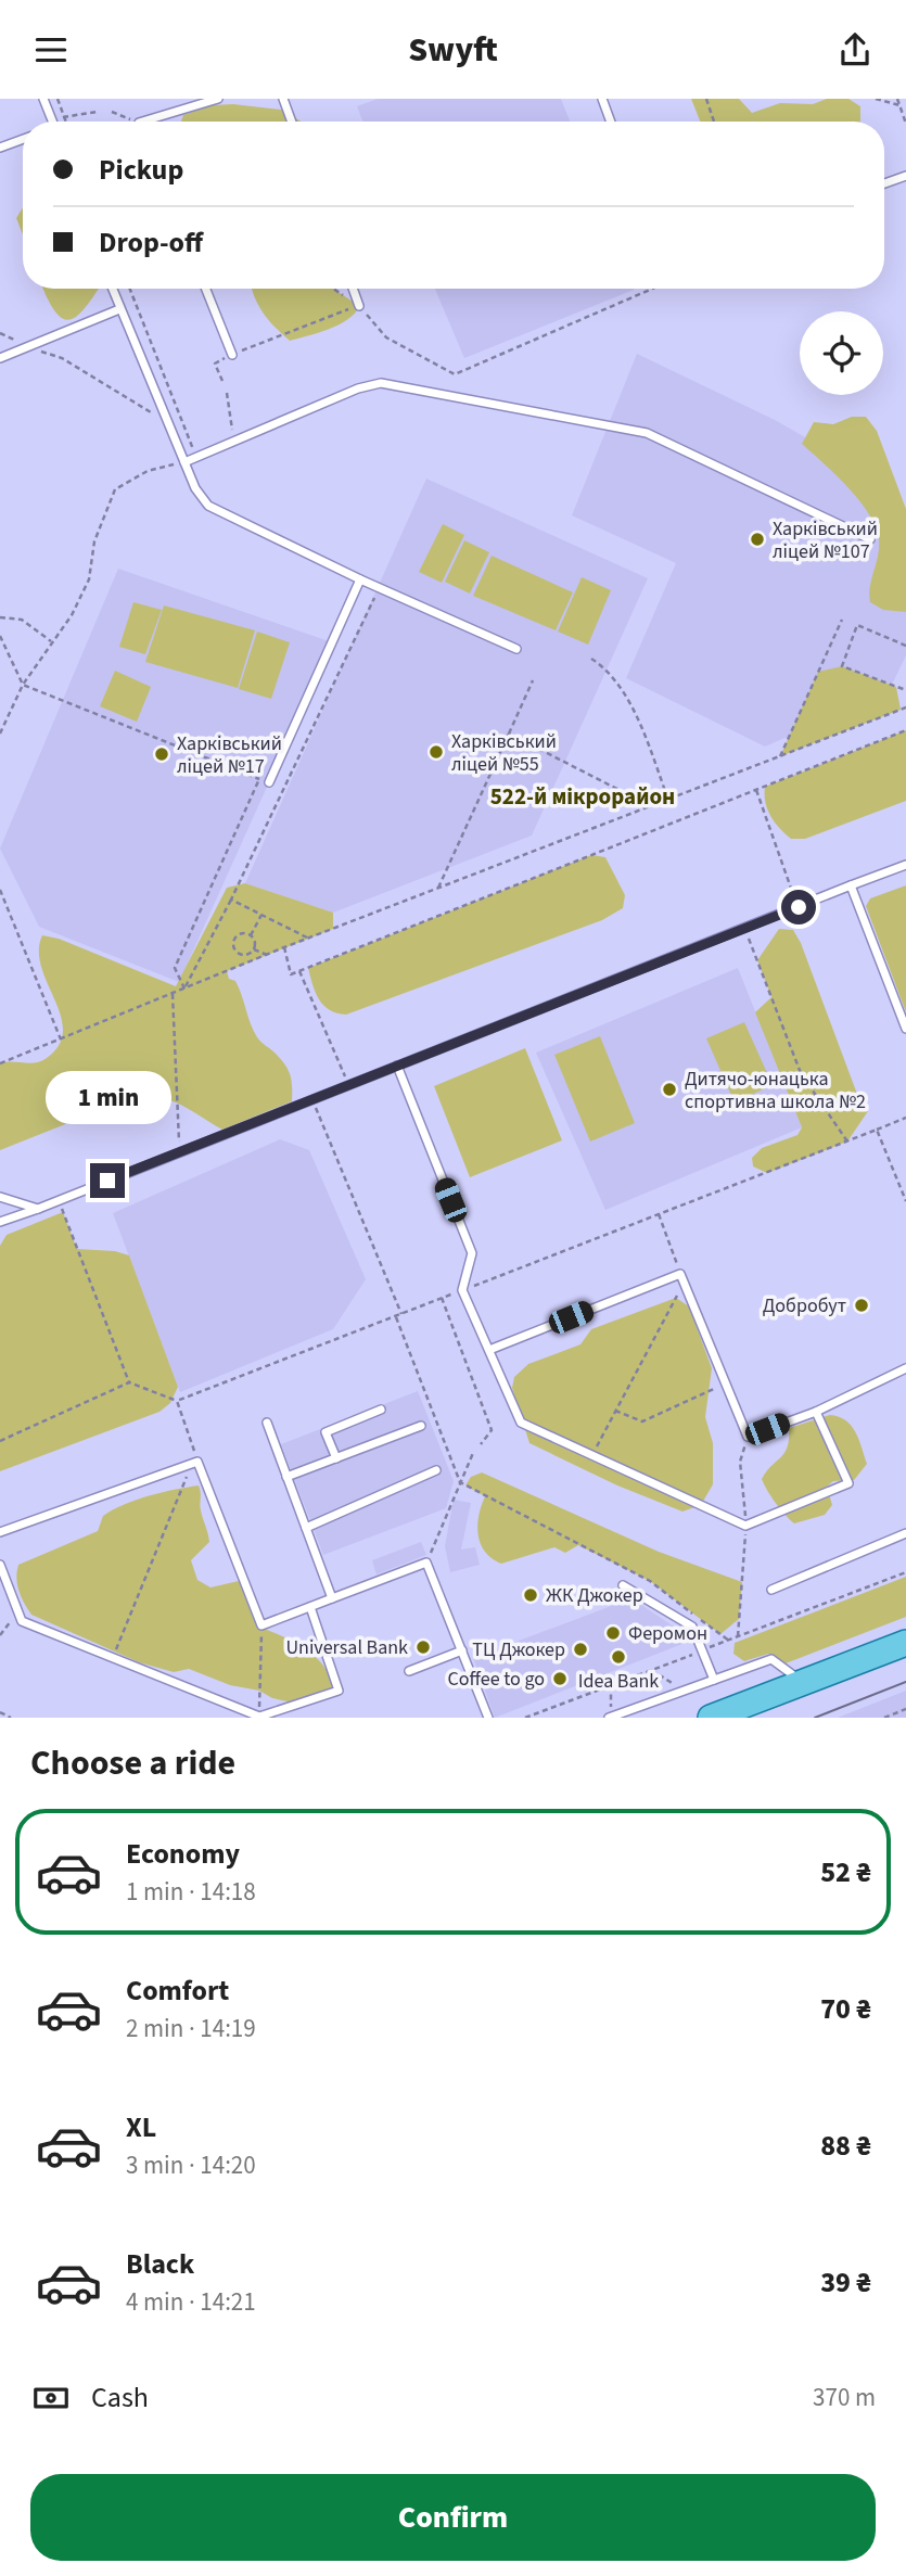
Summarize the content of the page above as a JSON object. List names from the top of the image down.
{
  "districts": ["522-й мікрорайон"],
  "places": [
    "Харківський ліцей №107",
    "Харківський ліцей №55",
    "Харківський ліцей №17",
    "Дитячо-юнацька спортивна школа №2",
    "Добробут",
    "ЖК Джокер",
    "Феромон",
    "Universal Bank",
    "ТЦ Джокер",
    "Idea Bank",
    "Coffee to go"
  ],
  "page": {
    "header": "Swyft",
    "banner": ["Pickup", "Drop-off"],
    "bubble": "1 min",
    "heading": "Choose a ride",
    "list": [
      {
        "name": "Economy",
        "note": "1 min · 14:18",
        "value": "52 ₴"
      },
      {
        "name": "Comfort",
        "note": "2 min · 14:19",
        "value": "70 ₴"
      },
      {
        "name": "XL",
        "note": "3 min · 14:20",
        "value": "88 ₴"
      },
      {
        "name": "Black",
        "note": "4 min · 14:21",
        "value": "39 ₴"
      }
    ],
    "pay": ["Cash", "370 m"],
    "buttons": "Confirm"
  }
}
